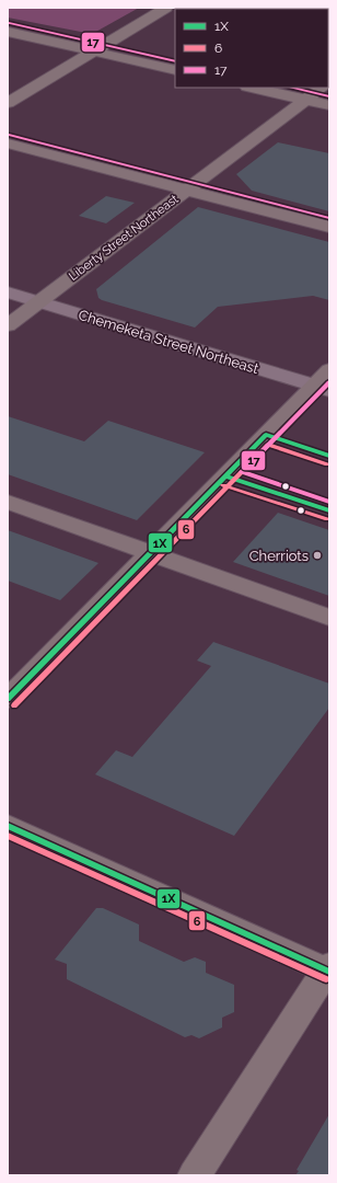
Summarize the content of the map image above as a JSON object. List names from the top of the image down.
{
  "streets": {
    "main road": ["Liberty Street Northeast"],
    "street": ["Chemeketa Street Northeast"]
  },
  "crossings": [
    ["Liberty Street Northeast", "Chemeketa Street Northeast"]
  ],
  "places": ["Cherriots"],
  "lines": ["transit line 17", "transit line 1X", "transit line 6"],
  "legend": ["1X", "6", "17"]
}
